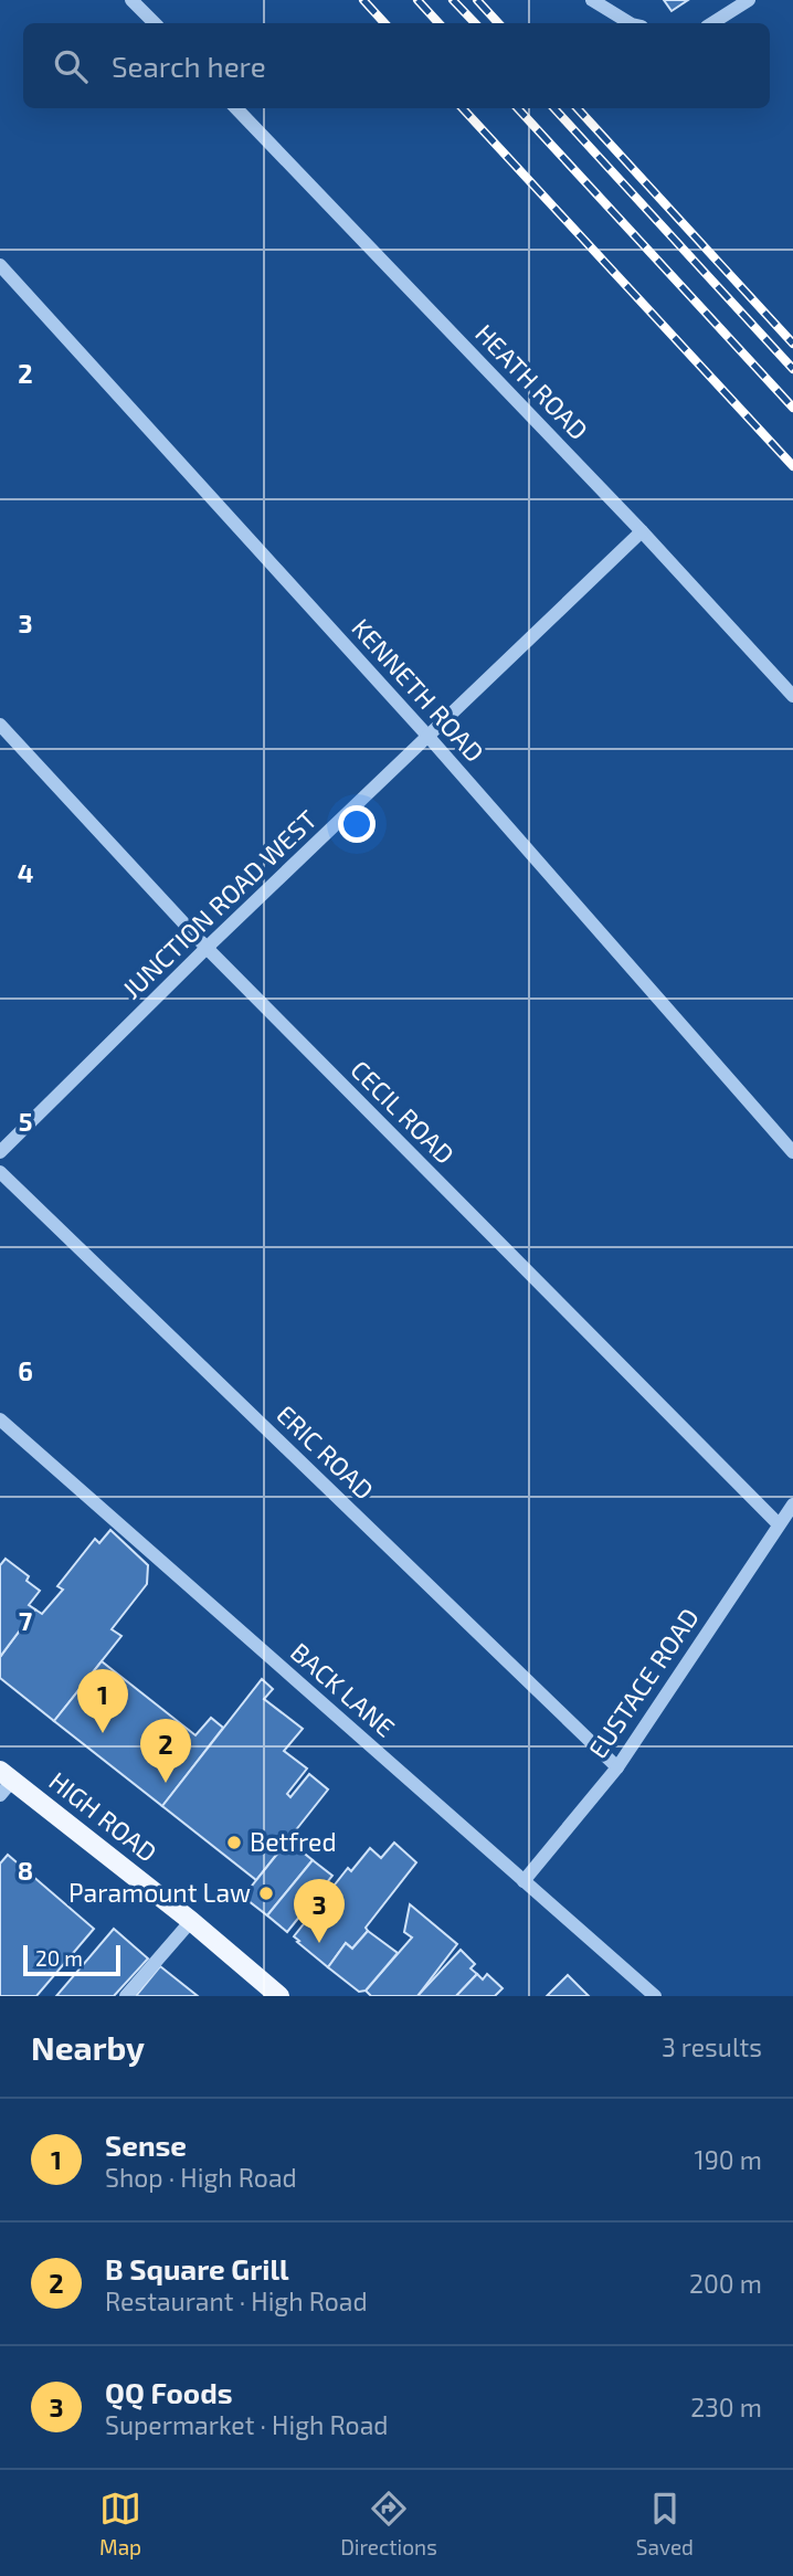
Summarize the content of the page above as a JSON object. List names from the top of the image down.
{
  "streets": {
    "main road": ["HIGH ROAD"],
    "street": [
      "HEATH ROAD",
      "KENNETH ROAD",
      "JUNCTION ROAD WEST",
      "CECIL ROAD",
      "ERIC ROAD",
      "EUSTACE ROAD",
      "BACK LANE"
    ]
  },
  "crossings": [
    ["HEATH ROAD", "JUNCTION ROAD WEST"],
    ["KENNETH ROAD", "JUNCTION ROAD WEST"],
    ["JUNCTION ROAD WEST", "CECIL ROAD"],
    ["CECIL ROAD", "EUSTACE ROAD"],
    ["ERIC ROAD", "EUSTACE ROAD"],
    ["EUSTACE ROAD", "BACK LANE"]
  ],
  "places": ["Betfred", "Paramount Law"],
  "scale_bar": "20 m",
  "page": {
    "search": "Search here",
    "pins": ["1", "2", "3"],
    "scale": "20 m",
    "heading": ["Nearby", "3 results"],
    "list": [
      {
        "mark": "1",
        "name": "Sense",
        "note": "Shop · High Road",
        "value": "190 m"
      },
      {
        "mark": "2",
        "name": "B Square Grill",
        "note": "Restaurant · High Road",
        "value": "200 m"
      },
      {
        "mark": "3",
        "name": "QQ Foods",
        "note": "Supermarket · High Road",
        "value": "230 m"
      }
    ],
    "nav": ["Map", "Directions", "Saved"]
  },
  "grid": {
    "rows": [
      "2",
      "3",
      "4",
      "5",
      "6",
      "7",
      "8"
    ]
  }
}
